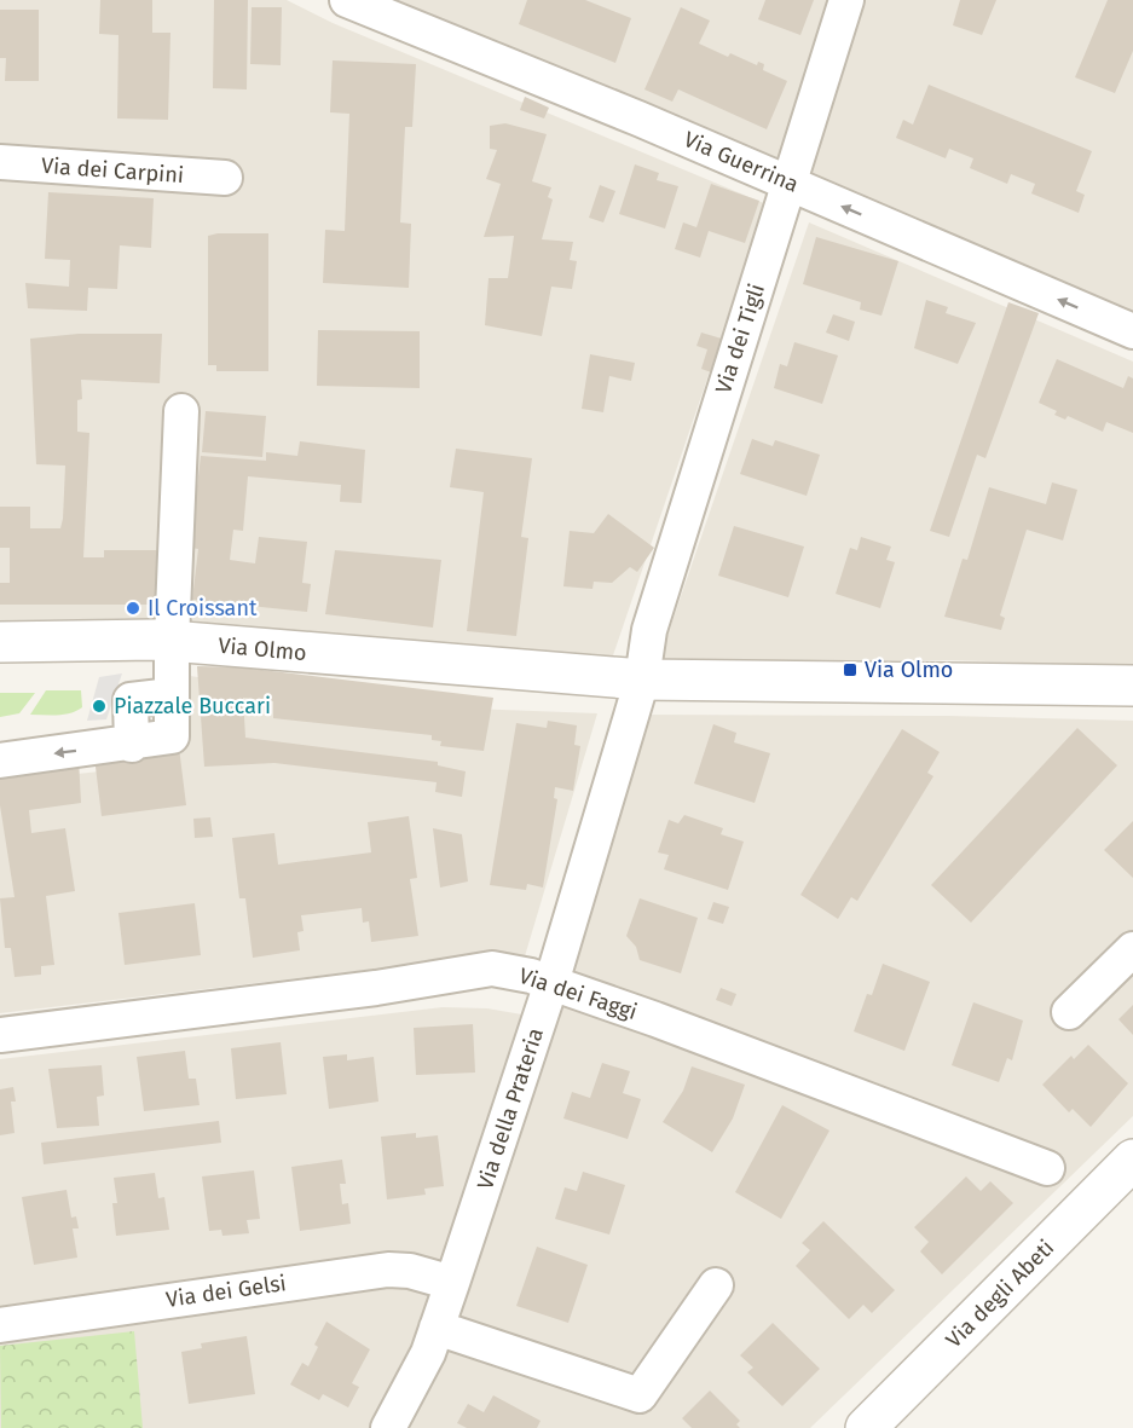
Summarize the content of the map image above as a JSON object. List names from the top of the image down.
{
  "streets": {
    "street": [
      "Via Guerrina",
      "Via dei Carpini",
      "Via dei Tigli",
      "Via Olmo",
      "Via dei Faggi",
      "Via della Prateria",
      "Via dei Gelsi",
      "Via degli Abeti"
    ]
  },
  "crossings": [
    ["Via Guerrina", "Via dei Tigli"],
    ["Via dei Tigli", "Via Olmo"],
    ["Via dei Tigli", "Via della Prateria"],
    ["Via Olmo", "Via della Prateria"],
    ["Via dei Faggi", "Via della Prateria"],
    ["Via della Prateria", "Via dei Gelsi"]
  ],
  "one_way": ["Via Guerrina"],
  "places": {
    "other": ["Il Croissant", "Piazzale Buccari"],
    "transit": ["Via Olmo"]
  }
}
